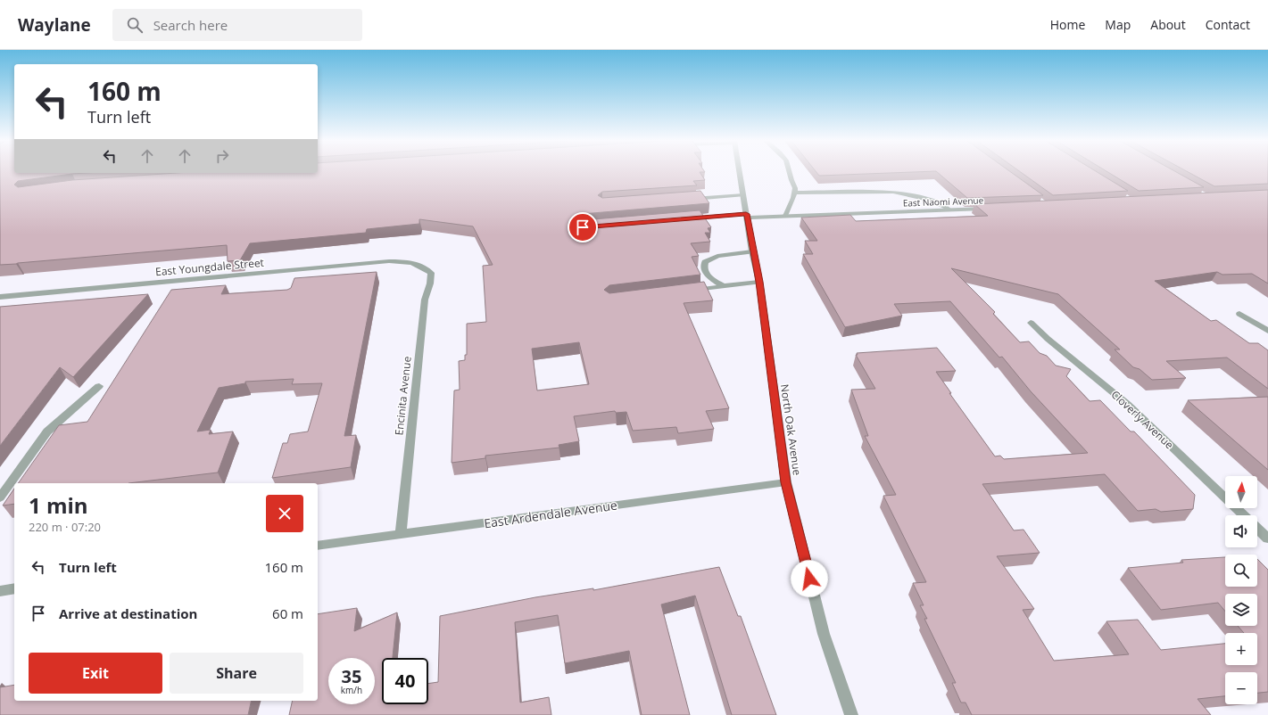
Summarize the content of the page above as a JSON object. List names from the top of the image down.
{
  "streets": {
    "street": [
      "East Naomi Avenue",
      "East Youngdale Street",
      "Encinita Avenue",
      "Cloverly Avenue",
      "North Oak Avenue",
      "East Ardendale Avenue"
    ]
  },
  "crossings": [
    ["East Naomi Avenue", "North Oak Avenue"],
    ["East Youngdale Street", "Encinita Avenue"],
    ["Encinita Avenue", "East Ardendale Avenue"],
    ["North Oak Avenue", "East Ardendale Avenue"]
  ],
  "north": "top",
  "page": {
    "header": "Waylane",
    "search": "Search here",
    "nav": [
      "Home",
      "Map",
      "About",
      "Contact"
    ],
    "turn": ["160 m", "Turn left"],
    "map_buttons": ["+", "−"],
    "heading": ["1 min", "220 m · 07:20"],
    "list": [
      {
        "name": "Turn left",
        "value": "160 m"
      },
      {
        "name": "Arrive at destination",
        "value": "60 m"
      }
    ],
    "buttons": ["Exit", "Share"],
    "speed": "35 km/h",
    "limit": "40"
  }
}
